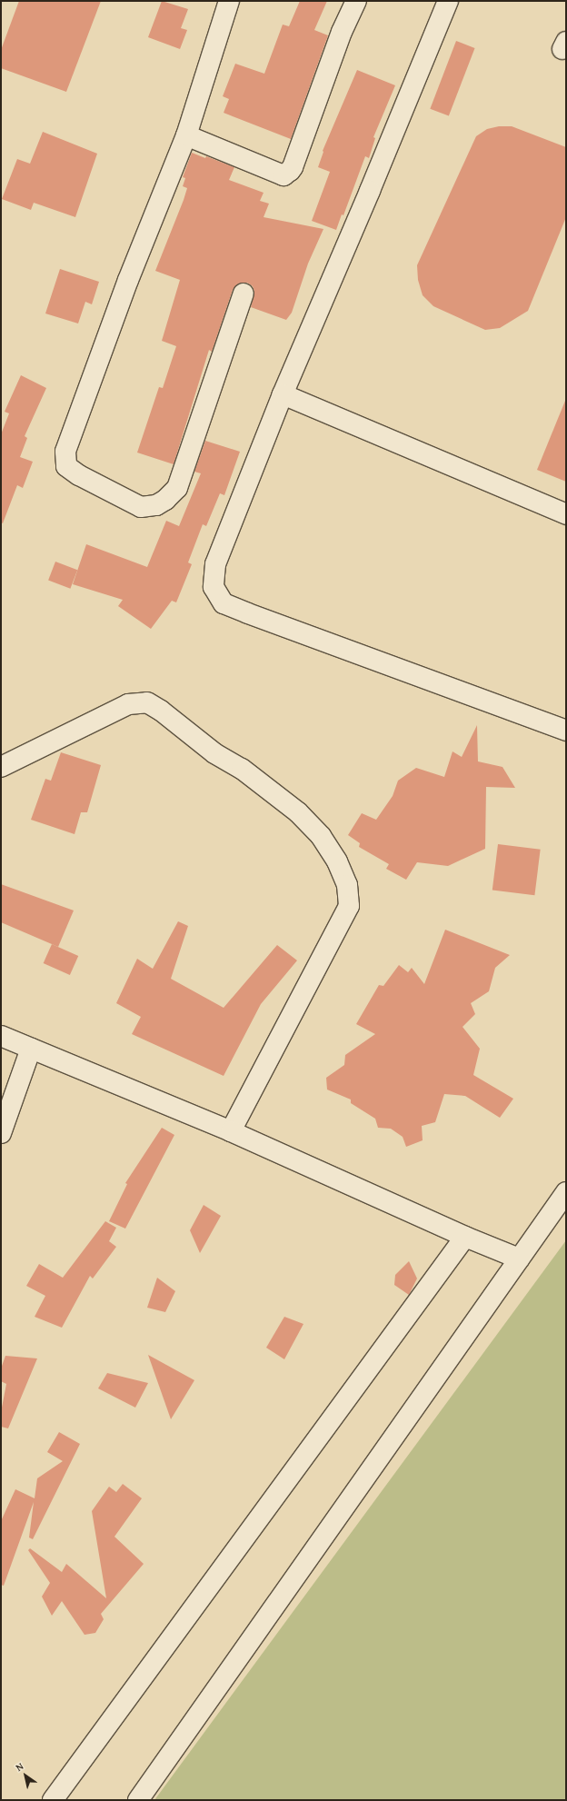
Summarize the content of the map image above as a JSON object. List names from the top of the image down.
{
  "north": "top left"
}
